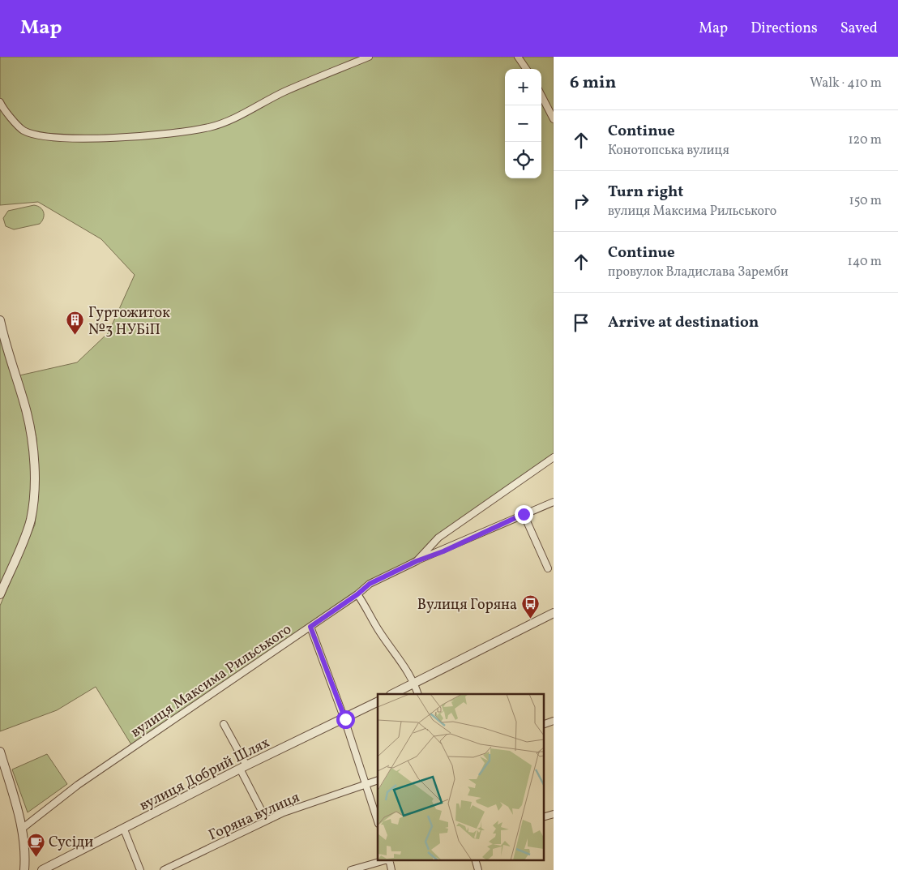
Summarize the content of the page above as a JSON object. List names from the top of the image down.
{
  "streets": {
    "street": ["вулиця Максима Рильського", "вулиця Добрий Шлях", "Горяна вулиця"]
  },
  "places": {
    "building": ["Гуртожиток №3 НУБіП"],
    "bus stop": ["Вулиця Горяна"],
    "cafe": ["Сусіди"]
  },
  "page": {
    "header": "Map",
    "nav": ["Map", "Directions", "Saved"],
    "heading": ["6 min", "Walk · 410 m"],
    "map_buttons": ["+", "−"],
    "list": [
      ["Continue", "Конотопська вулиця", "120 m"],
      ["Turn right", "вулиця Максима Рильського", "150 m"],
      ["Continue", "провулок Владислава Заремби", "140 m"],
      "Arrive at destination"
    ]
  }
}
